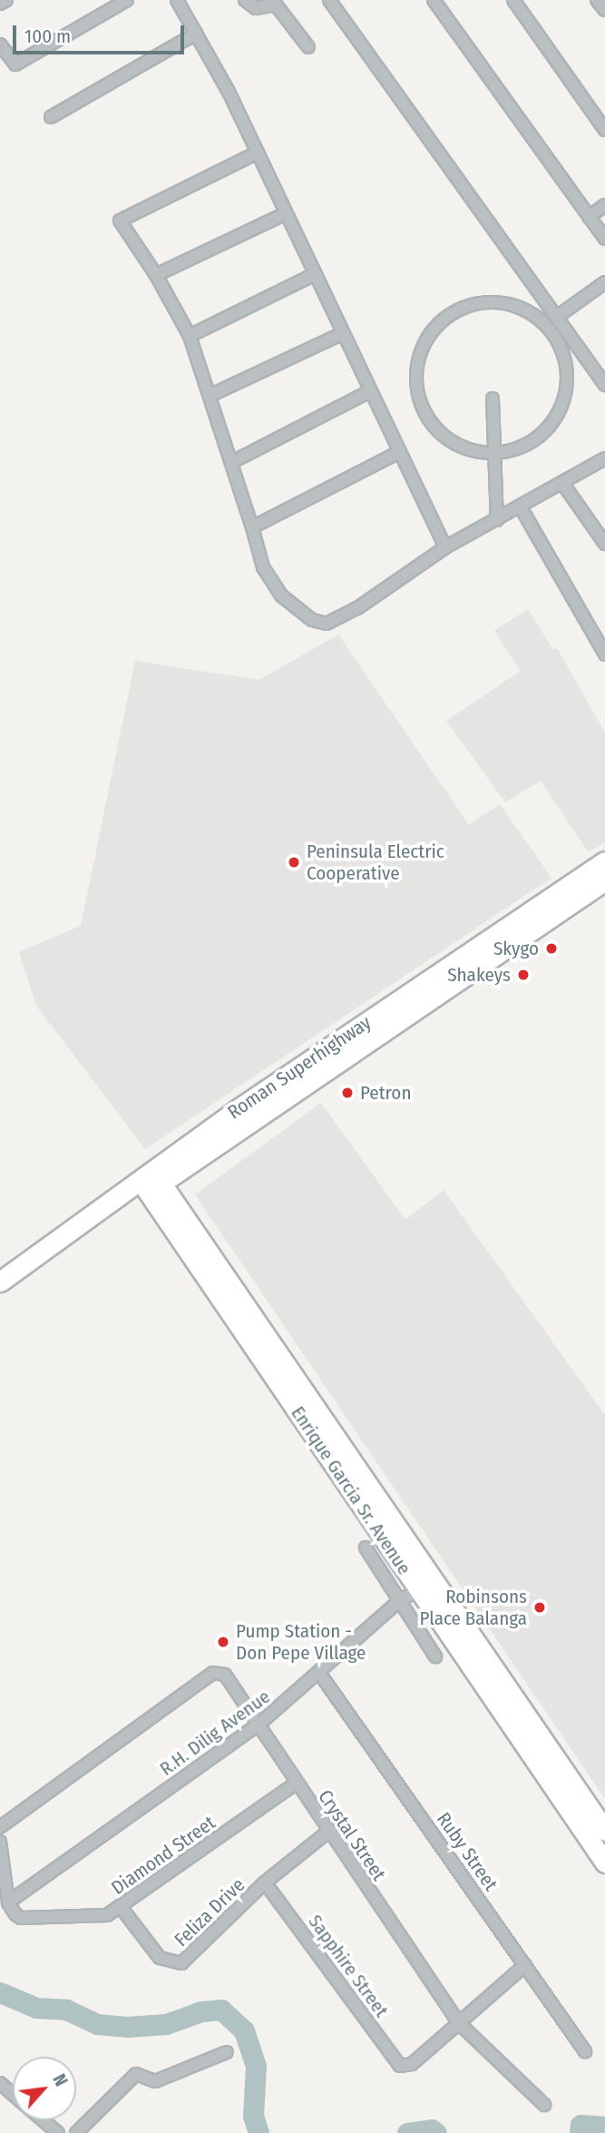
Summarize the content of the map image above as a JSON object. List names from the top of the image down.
{
  "streets": {
    "main road": ["Roman Superhighway", "Enrique Garcia Sr. Avenue"],
    "street": [
      "R.H. Dilig Avenue",
      "Crystal Street",
      "Ruby Street",
      "Diamond Street",
      "Feliza Drive",
      "Sapphire Street"
    ]
  },
  "crossings": [
    ["Roman Superhighway", "Enrique Garcia Sr. Avenue"],
    ["Enrique Garcia Sr. Avenue", "R.H. Dilig Avenue"],
    ["R.H. Dilig Avenue", "Crystal Street"],
    ["R.H. Dilig Avenue", "Ruby Street"],
    ["R.H. Dilig Avenue", "Diamond Street"],
    ["Crystal Street", "Diamond Street"],
    ["Crystal Street", "Feliza Drive"],
    ["Crystal Street", "Sapphire Street"],
    ["Diamond Street", "Feliza Drive"],
    ["Feliza Drive", "Sapphire Street"]
  ],
  "places": [
    "Peninsula Electric Cooperative",
    "Skygo",
    "Shakeys",
    "Petron",
    "Robinsons Place Balanga",
    "Pump Station - Don Pepe Village"
  ],
  "scale_bar": "100 m",
  "north": "top right"
}
